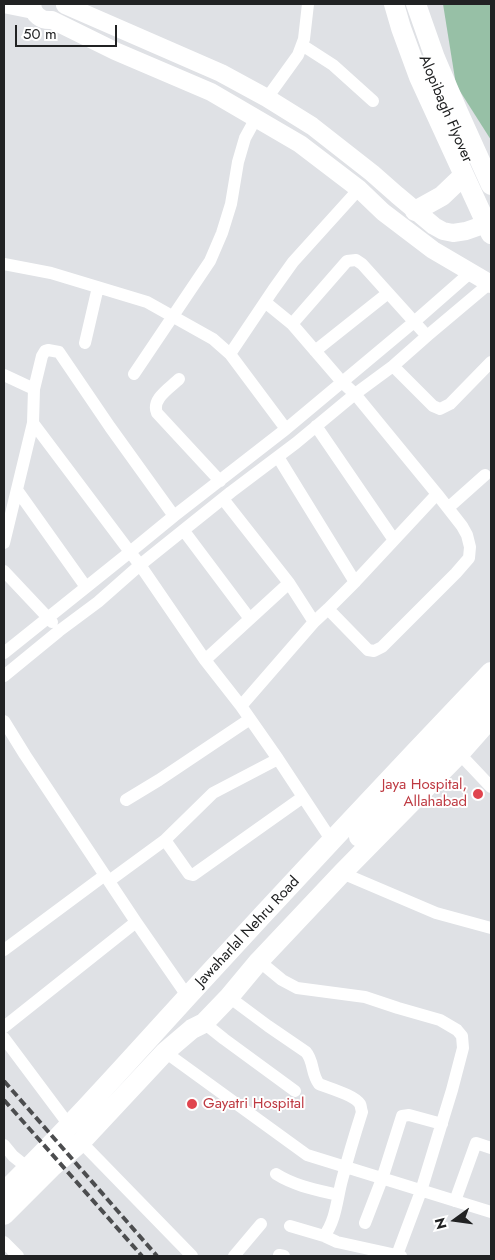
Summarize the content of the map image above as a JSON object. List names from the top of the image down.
{
  "streets": {
    "highway": ["Alopibagh Flyover", "Jawaharlal Nehru Road"]
  },
  "places": ["Jaya Hospital, Allahabad", "Gayatri Hospital"],
  "scale_bar": "50 m",
  "north": "left"
}
